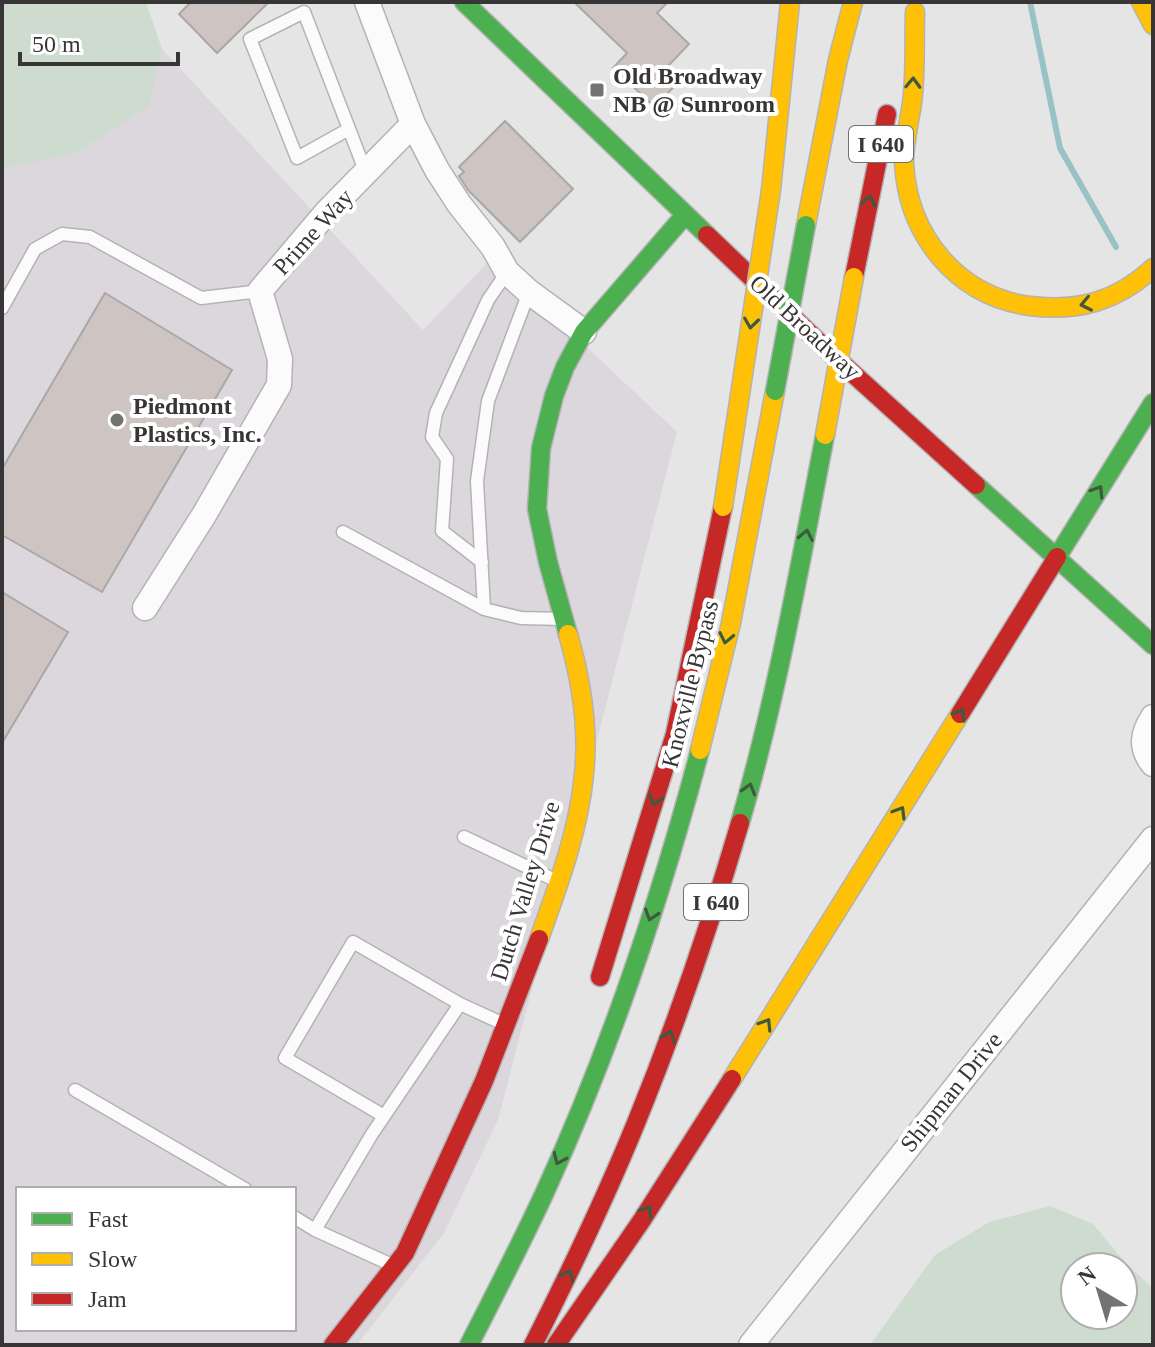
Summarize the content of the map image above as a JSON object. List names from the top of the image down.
{
  "streets": {
    "main road": [
      "I 640",
      "Old Broadway",
      "Knoxville Bypass",
      "Dutch Valley Drive"
    ],
    "street": ["Prime Way", "Shipman Drive"]
  },
  "crossings": [
    ["Old Broadway", "Dutch Valley Drive"]
  ],
  "places": {
    "transit": ["Old Broadway NB @ Sunroom"],
    "other": ["Piedmont Plastics, Inc."]
  },
  "legend": ["Fast", "Slow", "Jam"],
  "scale_bar": "50 m",
  "north": "top left"
}
